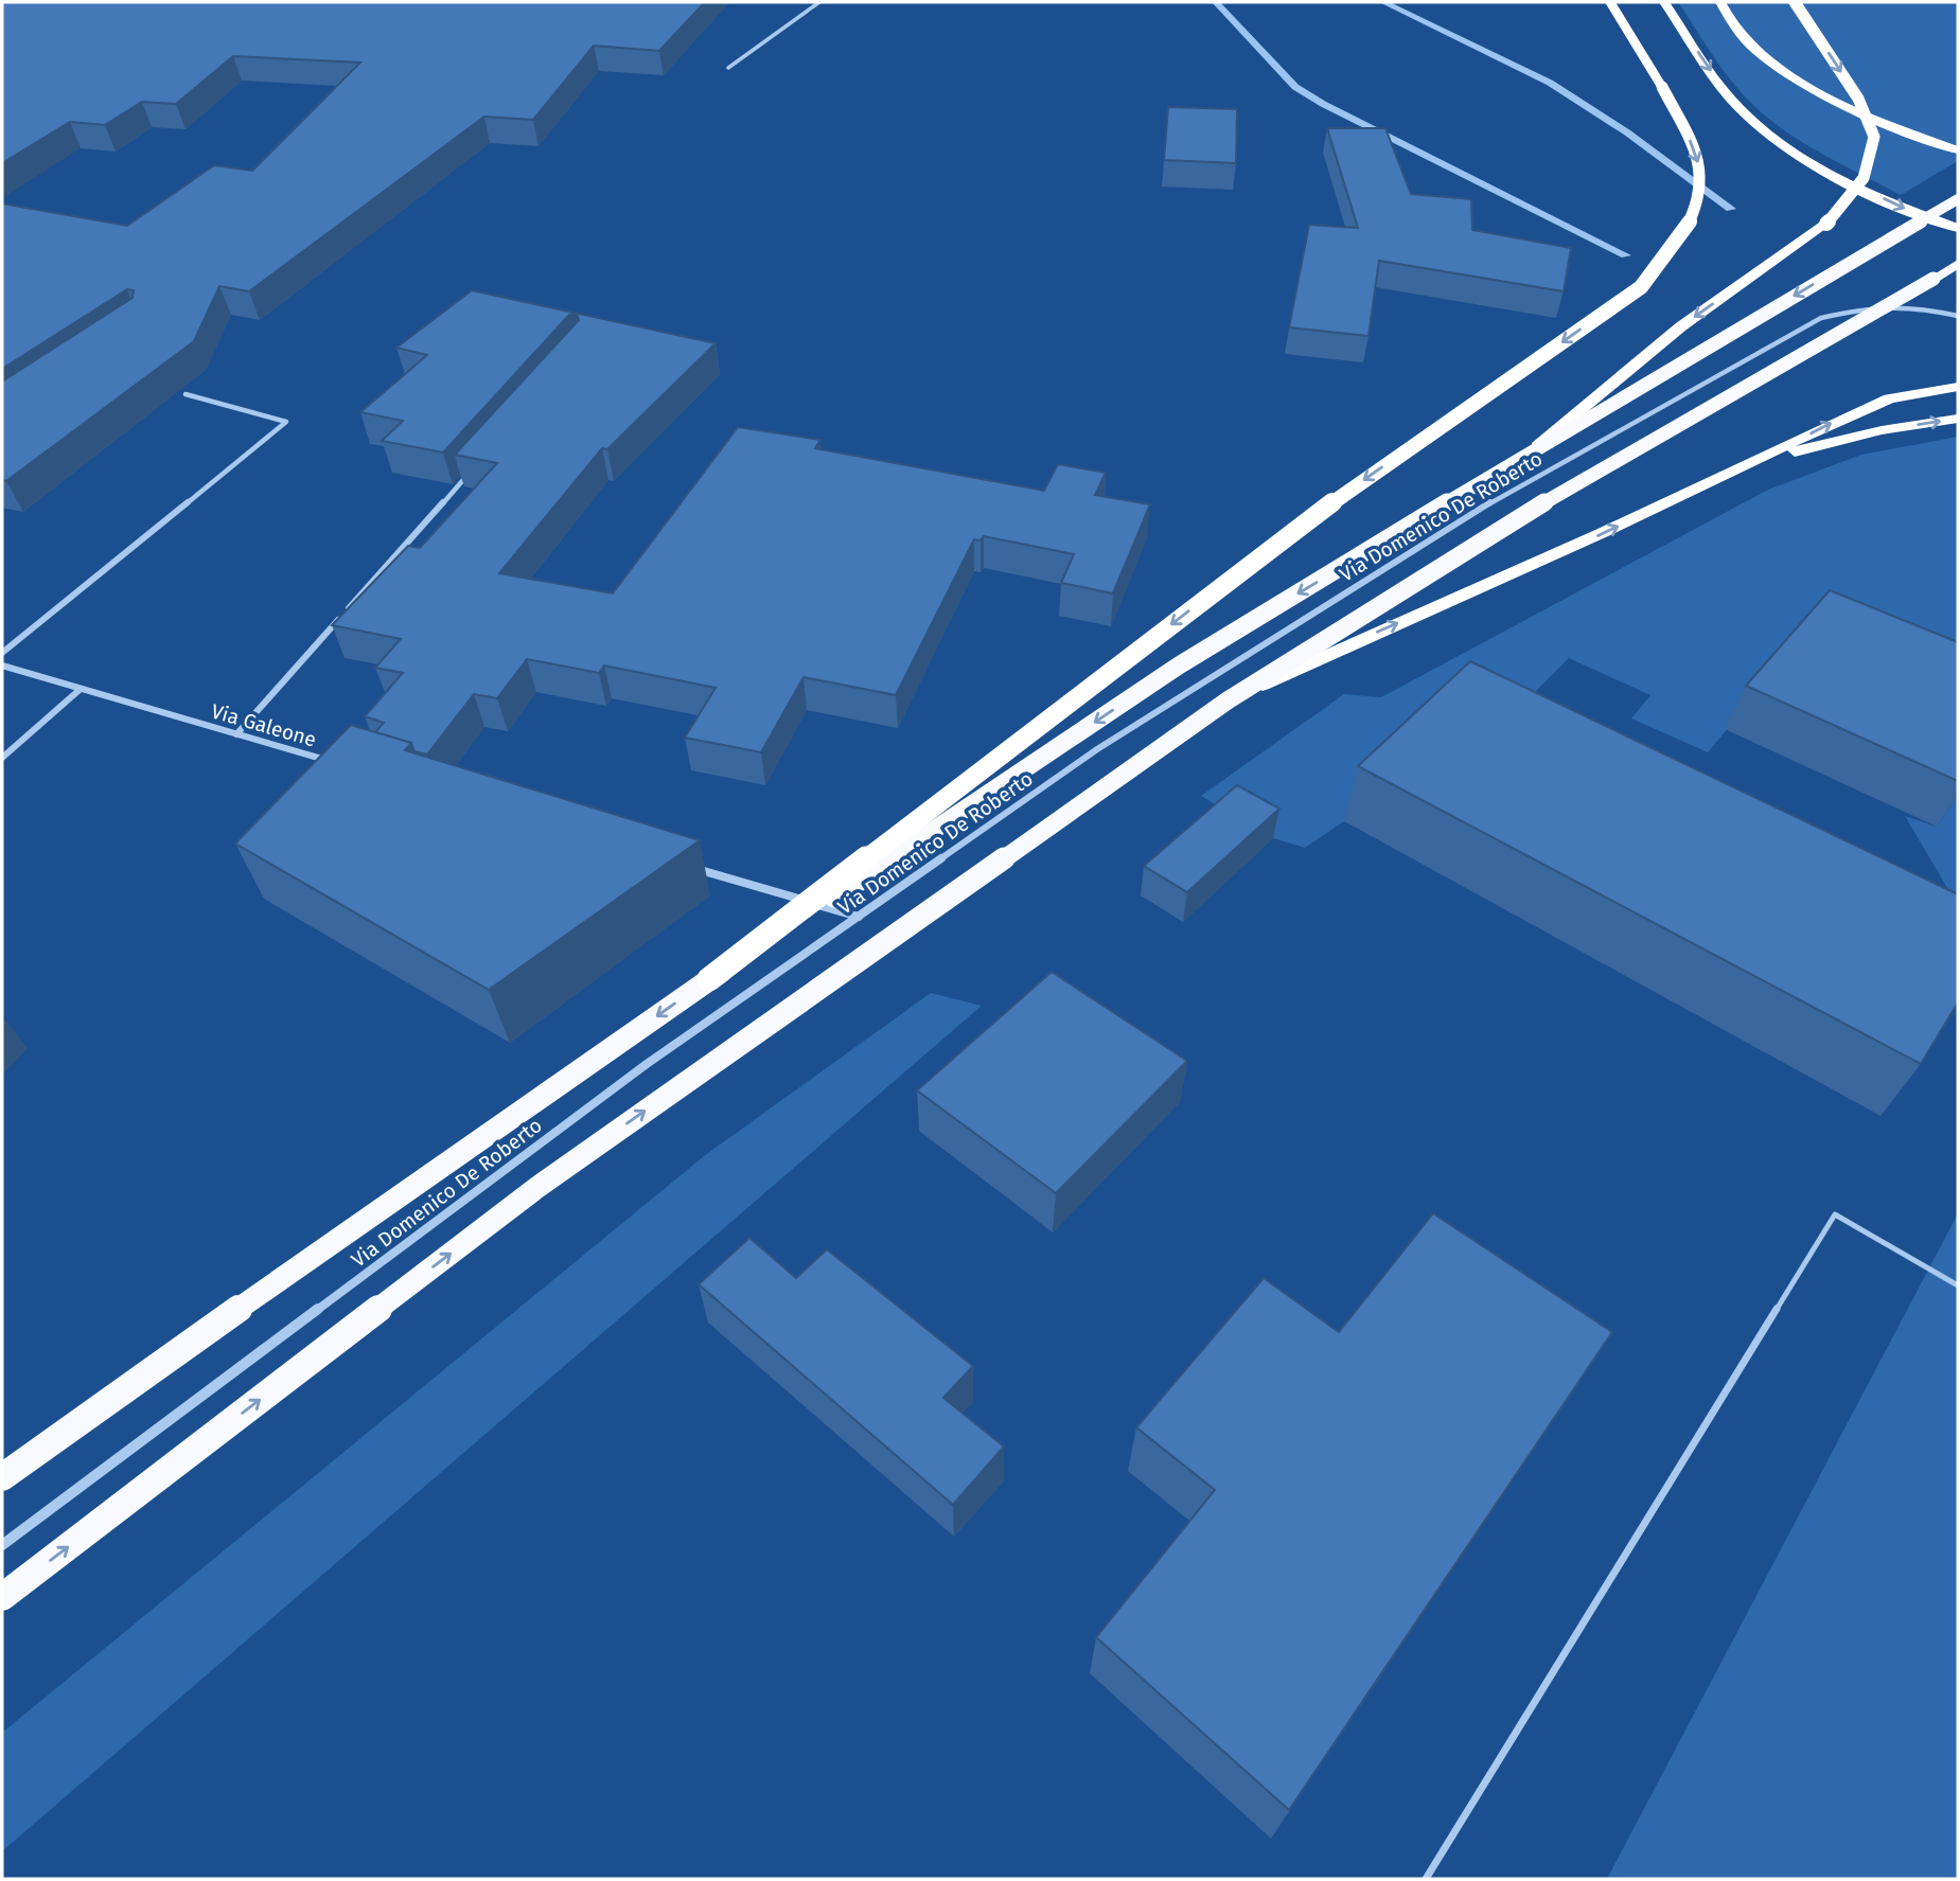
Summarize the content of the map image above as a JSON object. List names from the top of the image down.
{
  "streets": {
    "street": ["Via Domenico De Roberto", "Via Galeone"]
  }
}
